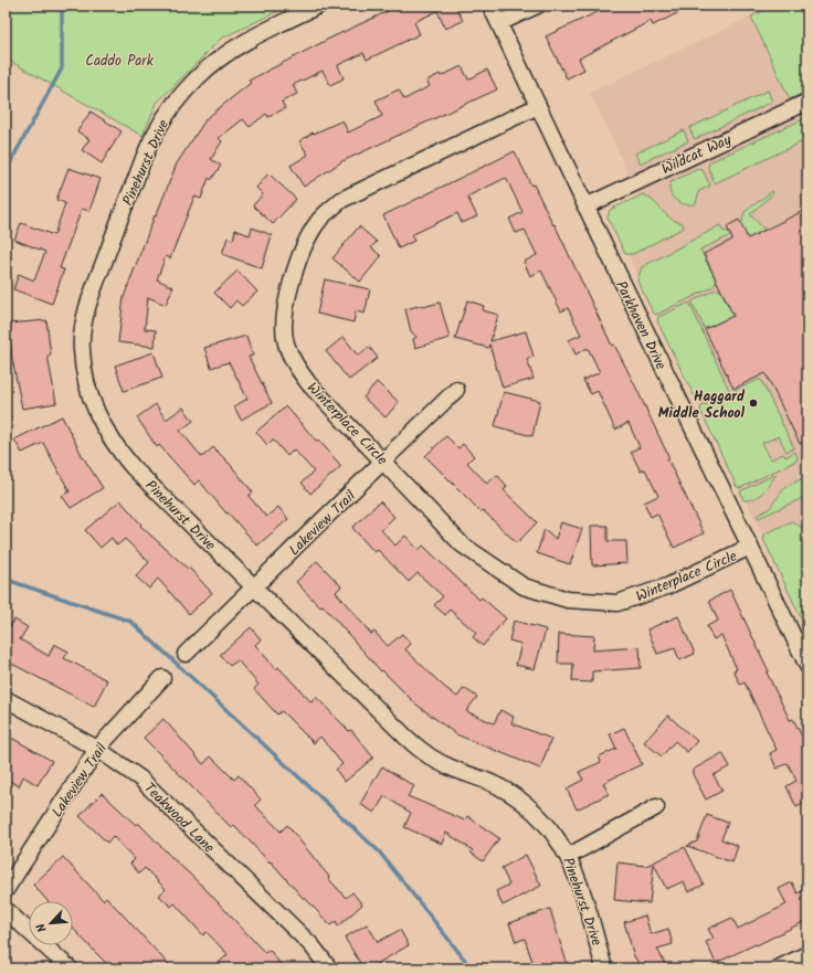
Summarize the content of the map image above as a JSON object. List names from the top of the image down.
{
  "streets": {
    "street": [
      "Wildcat Way",
      "Pinehurst Drive",
      "Parkhaven Drive",
      "Winterplace Circle",
      "Lakeview Trail",
      "Teakwood Lane"
    ]
  },
  "crossings": [
    ["Wildcat Way", "Parkhaven Drive"],
    ["Pinehurst Drive", "Lakeview Trail"],
    ["Parkhaven Drive", "Winterplace Circle"],
    ["Winterplace Circle", "Lakeview Trail"],
    ["Lakeview Trail", "Teakwood Lane"]
  ],
  "parks": ["Caddo Park"],
  "places": ["Haggard Middle School"],
  "north": "bottom left"
}
